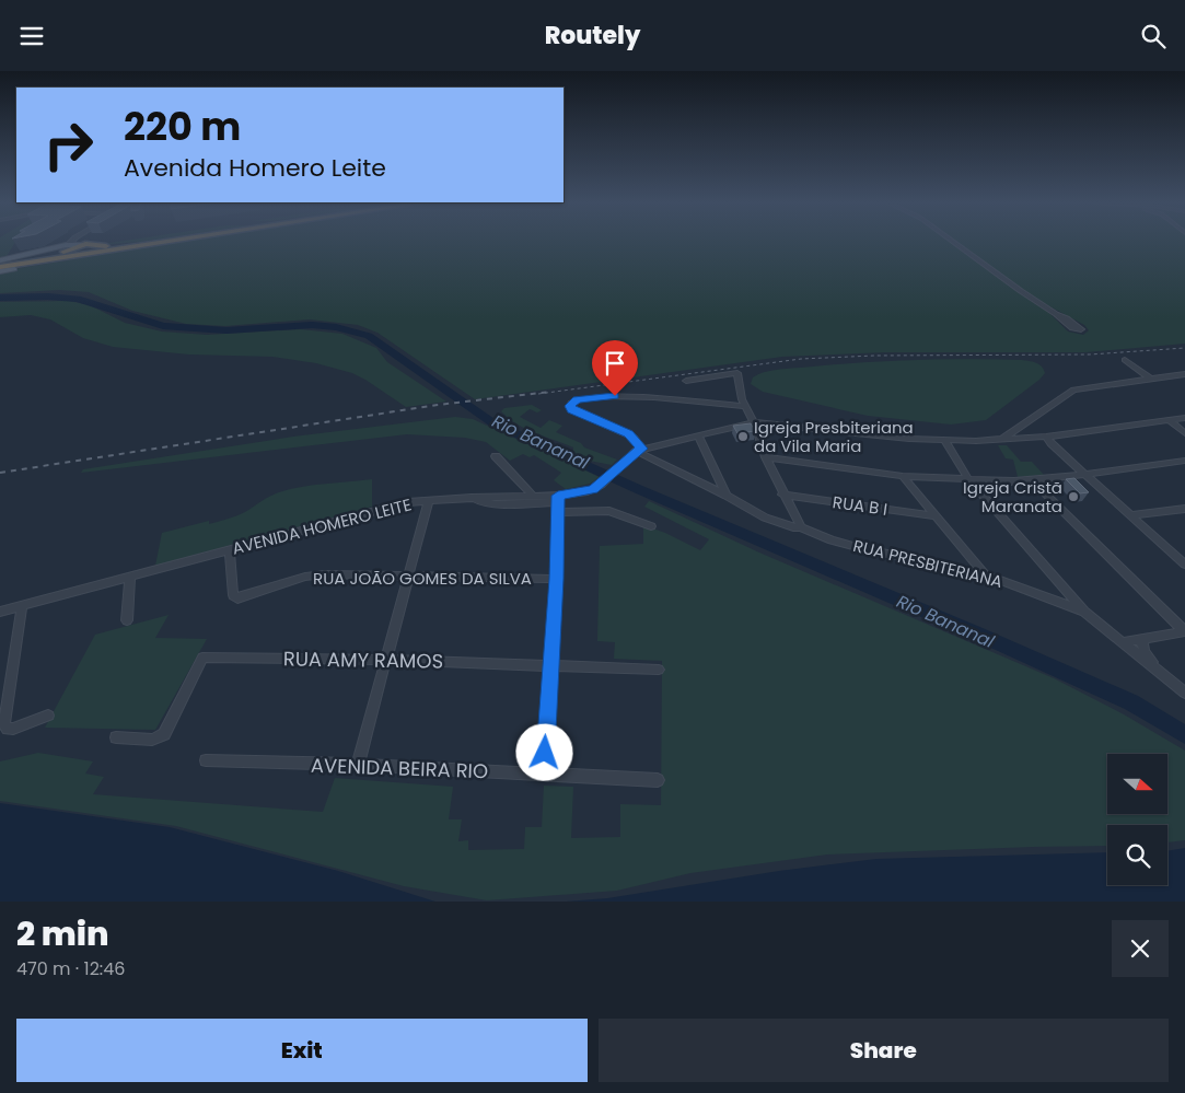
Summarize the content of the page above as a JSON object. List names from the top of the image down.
{
  "streets": {
    "street": [
      "RUA B I",
      "AVENIDA HOMERO LEITE",
      "RUA PRESBITERIANA",
      "RUA JOÃO GOMES DA SILVA",
      "RUA AMY RAMOS",
      "AVENIDA BEIRA RIO"
    ]
  },
  "crossings": [
    ["AVENIDA HOMERO LEITE", "RUA PRESBITERIANA"],
    ["AVENIDA HOMERO LEITE", "RUA JOÃO GOMES DA SILVA"]
  ],
  "water": ["Rio Bananal"],
  "places": ["Igreja Presbiteriana da Vila Maria", "Igreja Cristã Maranata"],
  "north": "right",
  "page": {
    "header": "Routely",
    "turn": ["220 m", "Avenida Homero Leite"],
    "heading": ["2 min", "470 m · 12:46"],
    "buttons": ["Exit", "Share"]
  }
}
